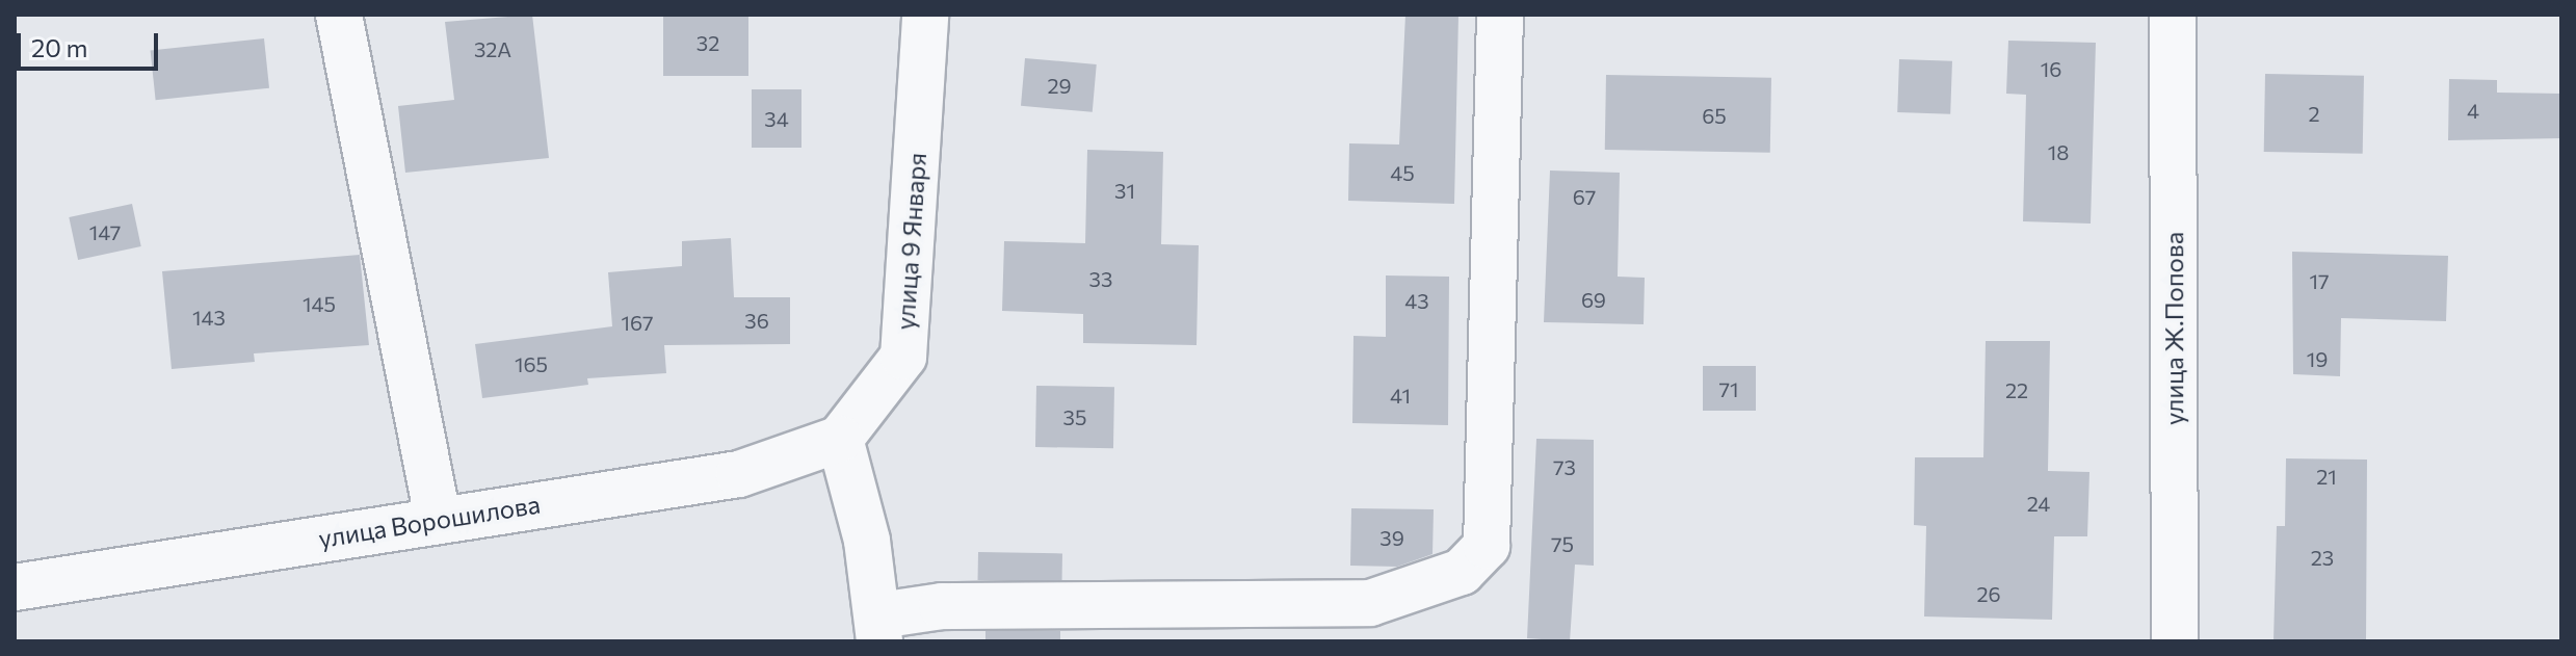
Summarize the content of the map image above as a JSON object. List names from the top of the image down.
{
  "streets": {
    "street": ["улица 9 Января", "улица Ж.Попова", "улица Ворошилова"]
  },
  "crossings": [
    ["улица 9 Января", "улица Ворошилова"]
  ],
  "house_numbers": [
    "32",
    "32А",
    "16",
    "29",
    "4",
    "2",
    "65",
    "34",
    "18",
    "45",
    "31",
    "67",
    "147",
    "33",
    "17",
    "69",
    "43",
    "145",
    "143",
    "36",
    "167",
    "19",
    "165",
    "71",
    "22",
    "41",
    "35",
    "73",
    "21",
    "24",
    "39",
    "75",
    "23",
    "26"
  ],
  "scale_bar": "20 m"
}
